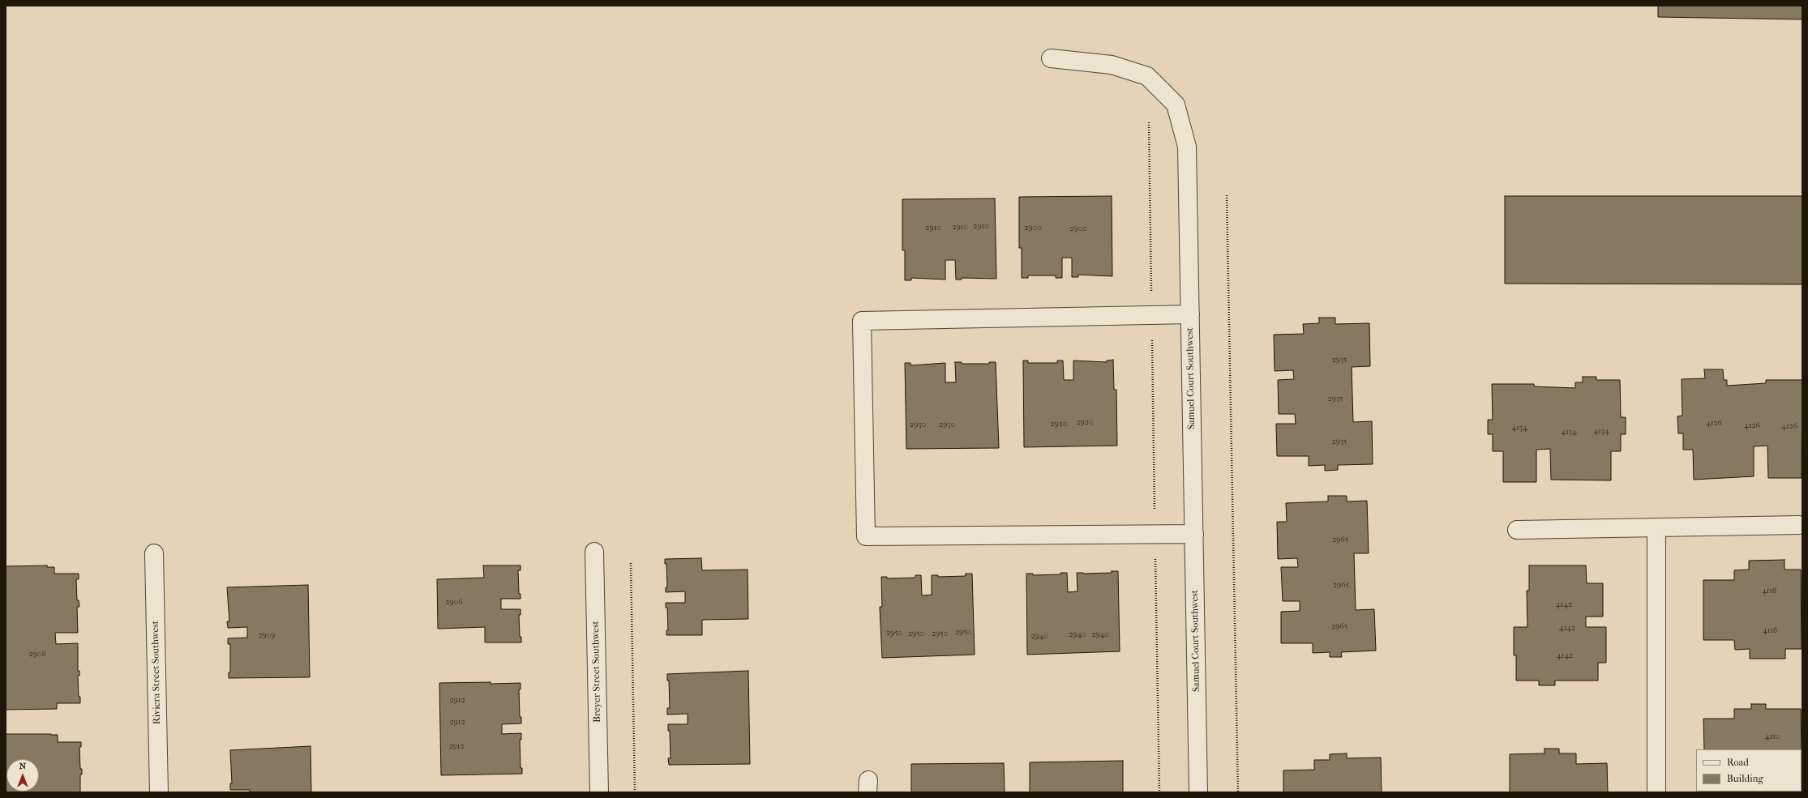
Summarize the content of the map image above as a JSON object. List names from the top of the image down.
{
  "streets": {
    "street": ["Samuel Court Southwest", "Breyer Street Southwest", "Riviera Street Southwest"]
  },
  "house_numbers": [
    "2910",
    "2910",
    "2910",
    "2900",
    "2900",
    "2935",
    "2935",
    "2920",
    "4126",
    "2920",
    "2930",
    "2930",
    "4126",
    "4126",
    "4134",
    "4134",
    "4134",
    "2935",
    "2965",
    "2965",
    "4118",
    "2906",
    "4142",
    "2965",
    "4142",
    "4118",
    "2950",
    "2950",
    "2950",
    "2950",
    "2940",
    "2940",
    "2909",
    "2940",
    "2908",
    "4142",
    "2912",
    "2912",
    "4110",
    "2912"
  ],
  "legend": ["Road", "Building"],
  "north": "top"
}
